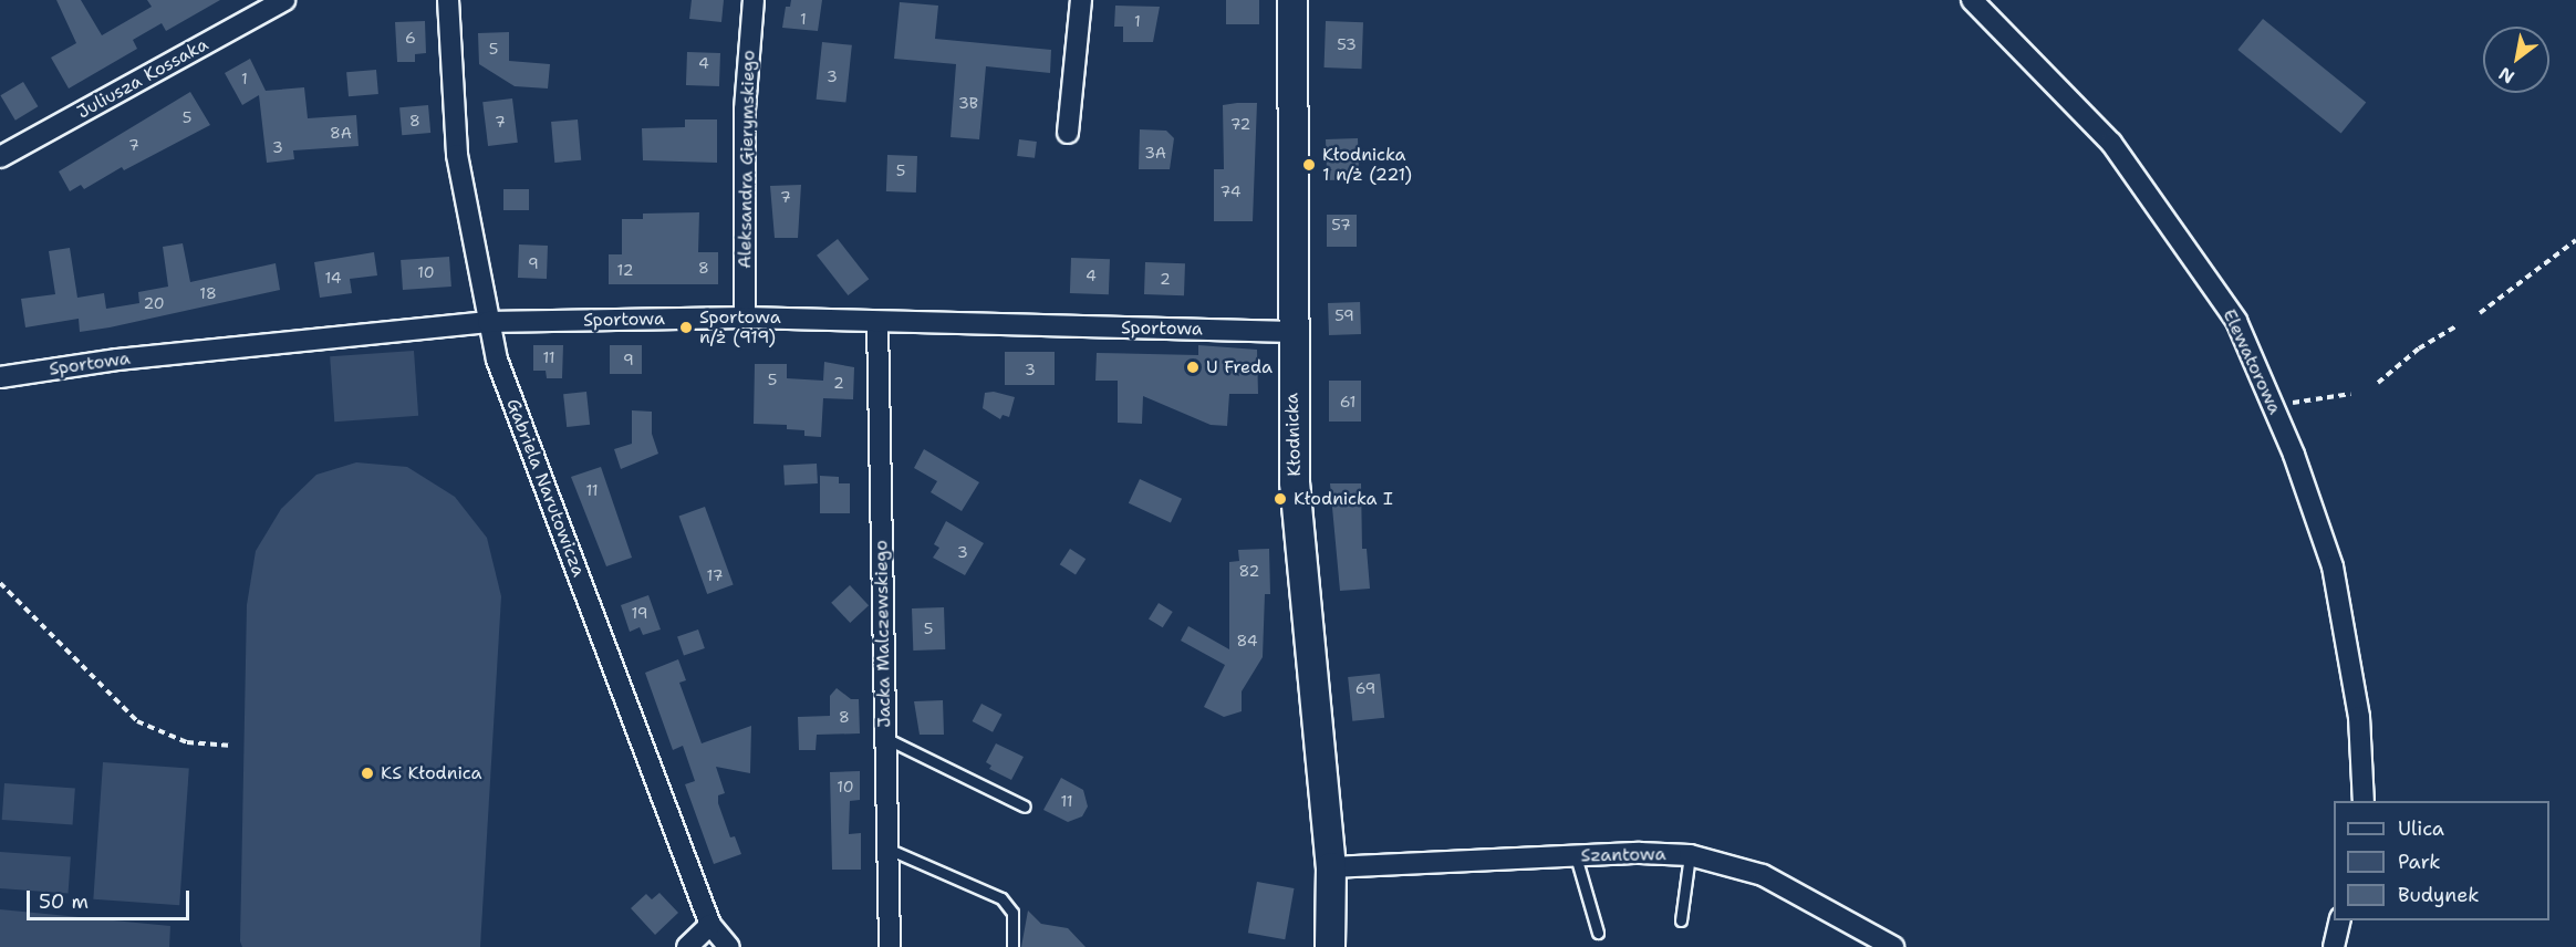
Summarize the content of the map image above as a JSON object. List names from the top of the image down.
{
  "streets": {
    "main road": ["Kłodnicka"],
    "street": [
      "Juliusza Kossaka",
      "Aleksandra Gierymskiego",
      "Sportowa",
      "Elewatorowa",
      "Gabriela Narutowicza",
      "Jacka Malczewskiego",
      "Szantowa"
    ]
  },
  "crossings": [
    ["Aleksandra Gierymskiego", "Sportowa"],
    ["Sportowa", "Kłodnicka"],
    ["Sportowa", "Gabriela Narutowicza"],
    ["Sportowa", "Jacka Malczewskiego"],
    ["Kłodnicka", "Szantowa"]
  ],
  "places": [
    "Kłodnicka 1 n/ż (221)",
    "Sportowa n/ż (919)",
    "U Freda",
    "Kłodnicka I",
    "KS Kłodnica"
  ],
  "house_numbers": [
    "1",
    "1",
    "6",
    "53",
    "5",
    "4",
    "3",
    "1",
    "3B",
    "5",
    "8",
    "7",
    "72",
    "8A",
    "7",
    "3",
    "3A",
    "5",
    "74",
    "7",
    "57",
    "9",
    "8",
    "12",
    "10",
    "4",
    "14",
    "2",
    "18",
    "20",
    "59",
    "11",
    "9",
    "3",
    "5",
    "2",
    "61",
    "11",
    "3",
    "82",
    "17",
    "19",
    "5",
    "84",
    "69",
    "8",
    "10",
    "11"
  ],
  "legend": ["Ulica", "Park", "Budynek"],
  "scale_bar": "50 m",
  "north": "bottom left"
}
